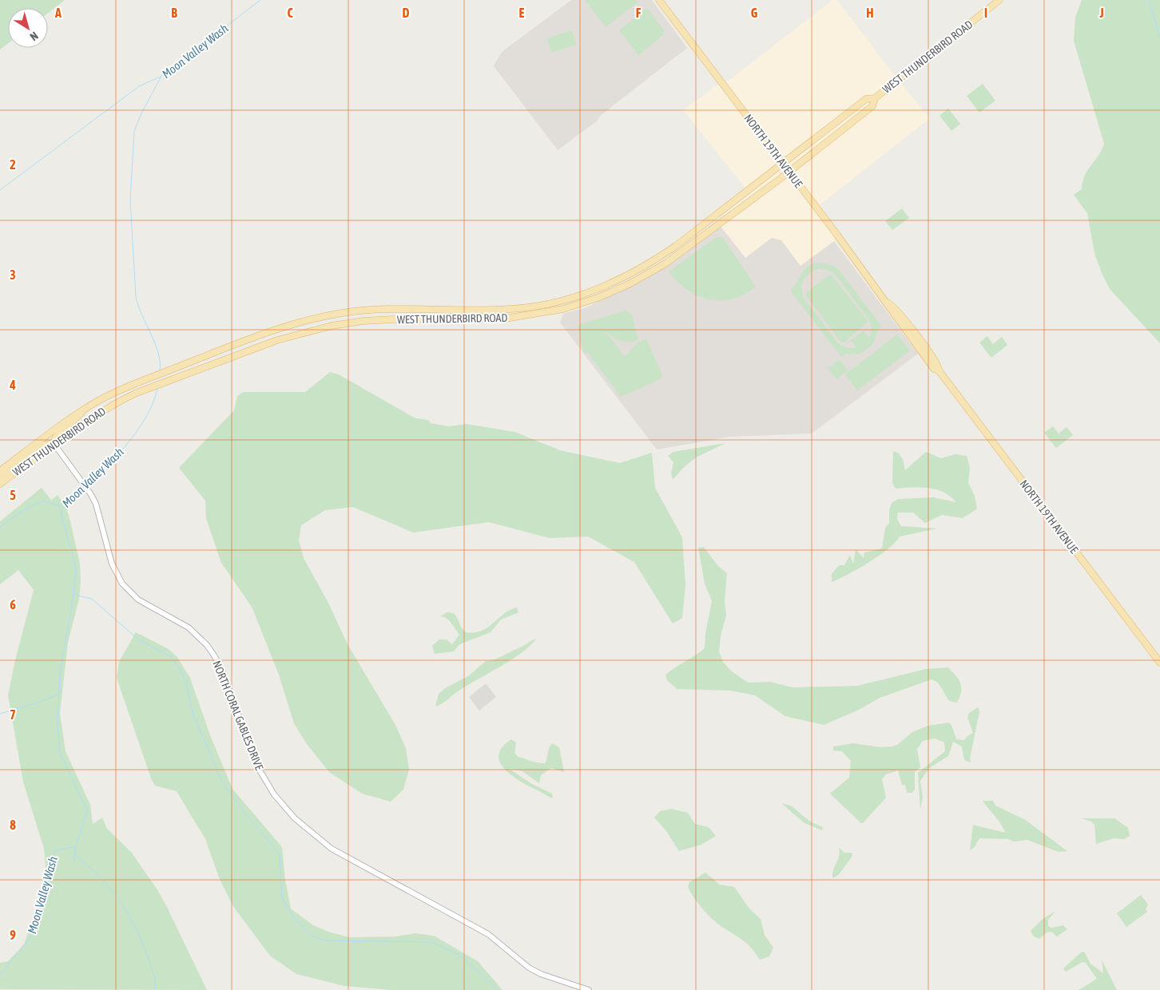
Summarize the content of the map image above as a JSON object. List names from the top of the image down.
{
  "streets": {
    "main road": ["WEST THUNDERBIRD ROAD", "NORTH 19TH AVENUE"],
    "street": ["NORTH CORAL GABLES DRIVE"]
  },
  "crossings": [
    ["WEST THUNDERBIRD ROAD", "NORTH 19TH AVENUE"],
    ["WEST THUNDERBIRD ROAD", "NORTH CORAL GABLES DRIVE"]
  ],
  "water": ["Moon Valley Wash"],
  "north": "bottom right",
  "grid": {
    "columns": [
      "A",
      "B",
      "C",
      "D",
      "E",
      "F",
      "G",
      "H",
      "I",
      "J"
    ],
    "rows": [
      "2",
      "3",
      "4",
      "5",
      "6",
      "7",
      "8",
      "9"
    ]
  }
}
